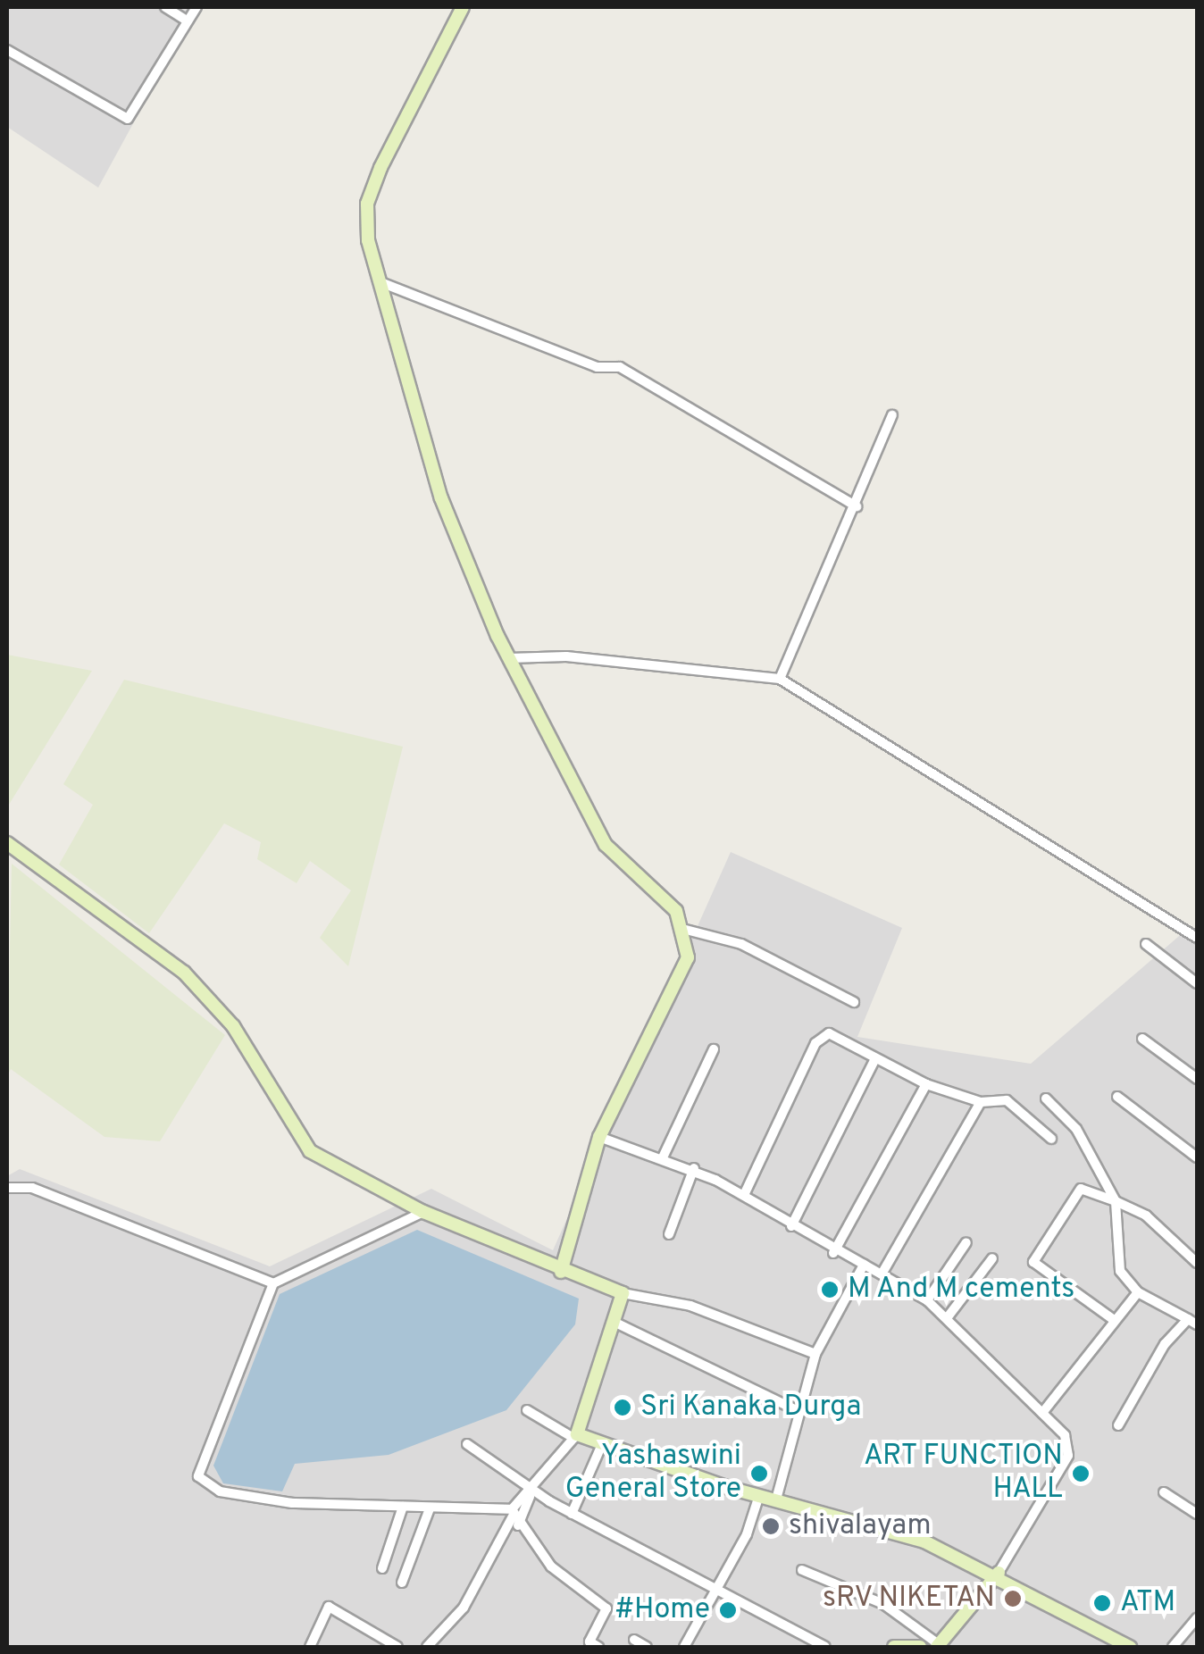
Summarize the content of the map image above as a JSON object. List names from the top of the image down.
{
  "places": [
    "M And M cements",
    "Sri Kanaka Durga",
    "Yashaswini General Store",
    "ART FUNCTION HALL",
    "shivalayam",
    "sRV NIKETAN",
    "ATM",
    "#Home"
  ]
}
